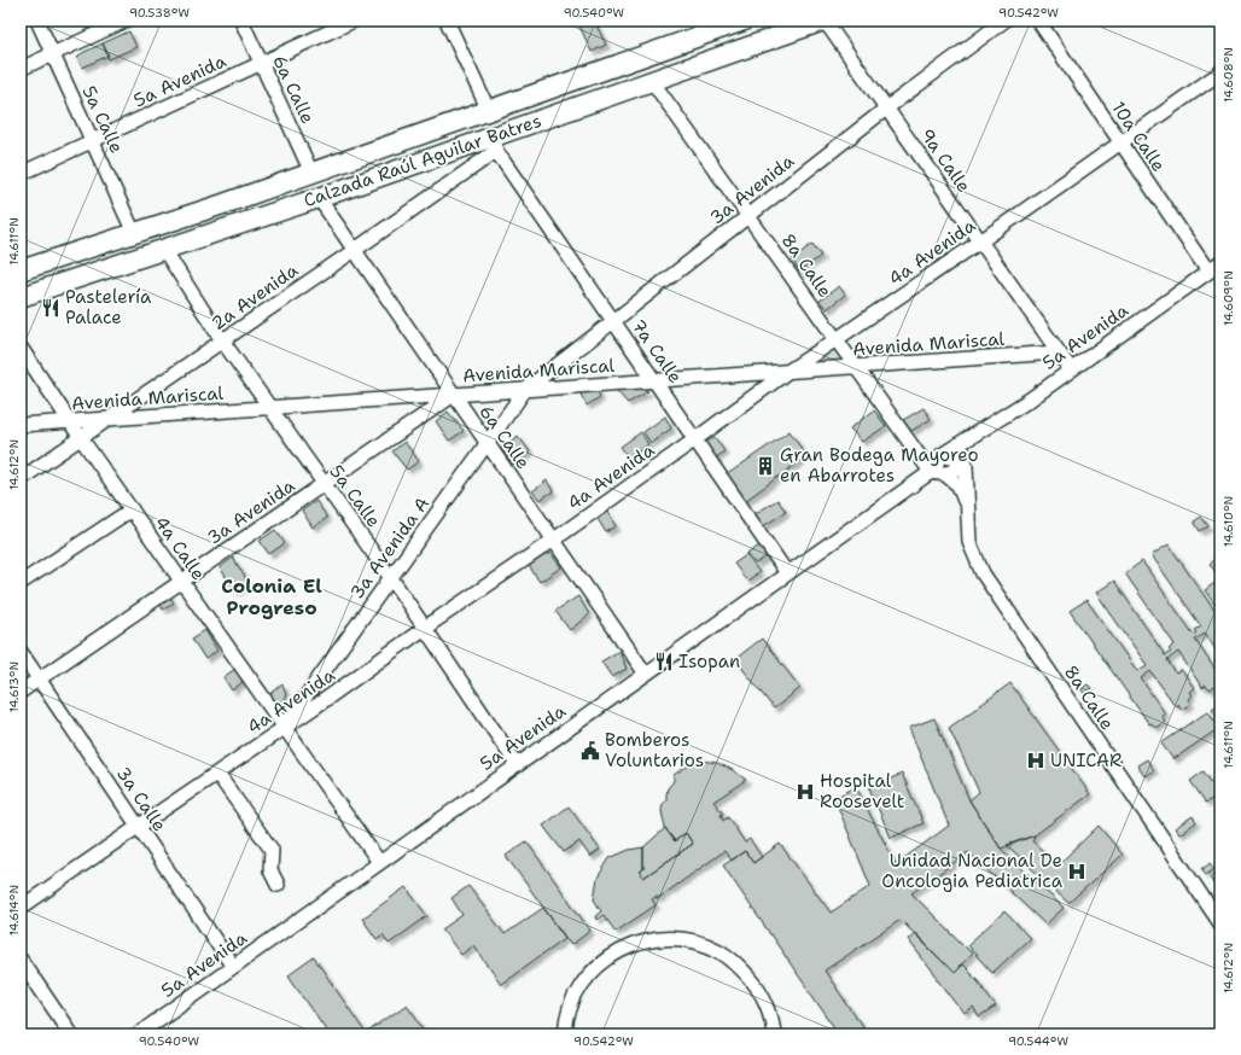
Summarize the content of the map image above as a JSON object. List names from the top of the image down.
{
  "streets": {
    "highway": ["Calzada Raúl Aguilar Batres"],
    "street": [
      "5a Avenida",
      "6a Calle",
      "5a Calle",
      "10a Calle",
      "9a Calle",
      "3a Avenida",
      "4a Avenida",
      "8a Calle",
      "2a Avenida",
      "Avenida Mariscal",
      "7a Calle",
      "4a Calle",
      "3a Avenida A",
      "3a Calle"
    ]
  },
  "crossings": [
    ["5a Avenida", "6a Calle"],
    ["5a Avenida", "5a Calle"],
    ["5a Avenida", "10a Calle"],
    ["5a Avenida", "9a Calle"],
    ["5a Avenida", "8a Calle"],
    ["5a Avenida", "7a Calle"],
    ["5a Avenida", "4a Calle"],
    ["5a Avenida", "3a Calle"],
    ["6a Calle", "Calzada Raúl Aguilar Batres"],
    ["6a Calle", "3a Avenida"],
    ["6a Calle", "4a Avenida"],
    ["6a Calle", "2a Avenida"],
    ["6a Calle", "Avenida Mariscal"],
    ["6a Calle", "3a Avenida A"],
    ["5a Calle", "Calzada Raúl Aguilar Batres"],
    ["5a Calle", "3a Avenida"],
    ["5a Calle", "4a Avenida"],
    ["5a Calle", "2a Avenida"],
    ["5a Calle", "Avenida Mariscal"],
    ["5a Calle", "3a Avenida A"],
    ["10a Calle", "4a Avenida"],
    ["Calzada Raúl Aguilar Batres", "9a Calle"],
    ["Calzada Raúl Aguilar Batres", "8a Calle"],
    ["Calzada Raúl Aguilar Batres", "2a Avenida"],
    ["Calzada Raúl Aguilar Batres", "7a Calle"],
    ["9a Calle", "3a Avenida"],
    ["9a Calle", "4a Avenida"],
    ["9a Calle", "Avenida Mariscal"],
    ["3a Avenida", "8a Calle"],
    ["3a Avenida", "Avenida Mariscal"],
    ["3a Avenida", "7a Calle"],
    ["3a Avenida", "4a Calle"],
    ["3a Avenida", "3a Avenida A"],
    ["3a Avenida", "3a Calle"],
    ["4a Avenida", "8a Calle"],
    ["4a Avenida", "Avenida Mariscal"],
    ["4a Avenida", "7a Calle"],
    ["4a Avenida", "4a Calle"],
    ["4a Avenida", "3a Avenida A"],
    ["4a Avenida", "3a Calle"],
    ["8a Calle", "Avenida Mariscal"],
    ["2a Avenida", "Avenida Mariscal"],
    ["2a Avenida", "7a Calle"],
    ["2a Avenida", "4a Calle"],
    ["Avenida Mariscal", "7a Calle"],
    ["Avenida Mariscal", "4a Calle"],
    ["Avenida Mariscal", "3a Avenida A"],
    ["4a Calle", "3a Avenida A"]
  ],
  "districts": ["Colonia El Progreso"],
  "places": {
    "restaurant": ["Pastelería Palace", "Isopan"],
    "building": ["Gran Bodega Mayoreo en Abarrotes"],
    "public building": ["Bomberos Voluntarios"],
    "hospital": ["UNICAR", "Hospital Roosevelt", "Unidad Nacional De Oncologia Pediatrica"]
  },
  "coordinates": [
    "90.538°W",
    "90.540°W",
    "90.542°W",
    "14.608°N",
    "14.611°N",
    "14.609°N",
    "14.612°N",
    "14.610°N",
    "14.613°N",
    "14.614°N",
    "90.544°W"
  ]
}
